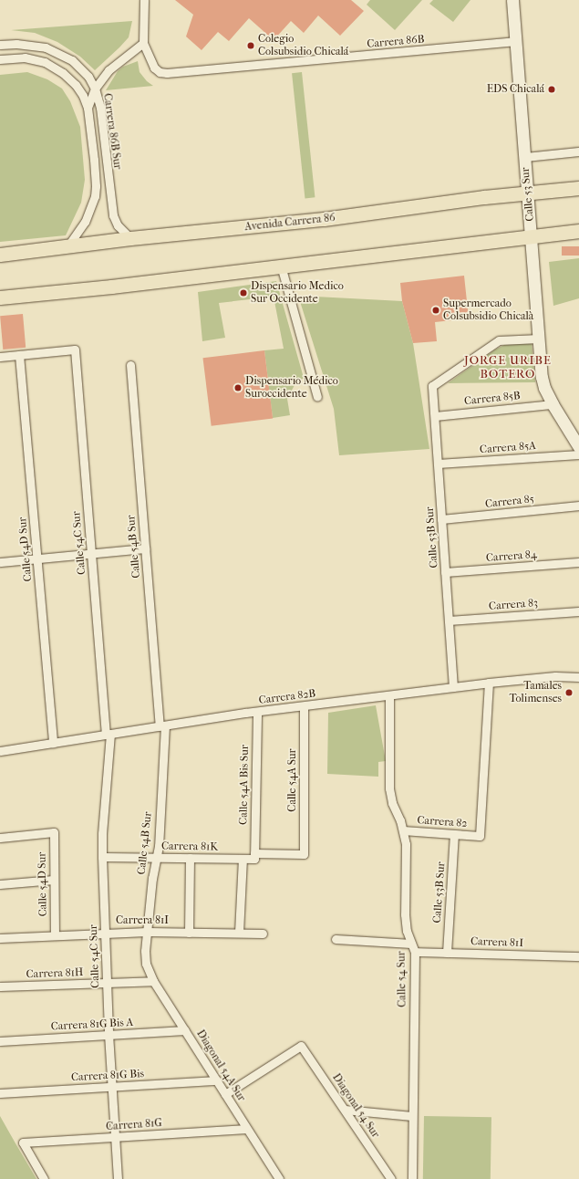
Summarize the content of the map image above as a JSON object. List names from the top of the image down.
{
  "streets": {
    "main road": ["Avenida Carrera 86"],
    "street": [
      "Carrera 86B",
      "Carrera 86B Sur",
      "Calle 53 Sur",
      "Carrera 85B",
      "Carrera 85A",
      "Carrera 85",
      "Calle 53B Sur",
      "Calle 54C Sur",
      "Calle 54B Sur",
      "Calle 54D Sur",
      "Carrera 84",
      "Carrera 83",
      "Carrera 82B",
      "Calle 54A Sur",
      "Calle 54A Bis Sur",
      "Carrera 82",
      "Carrera 81K",
      "Carrera 81I",
      "Carrera 81H",
      "Calle 54 Sur",
      "Carrera 81G Bis A",
      "Diagonal 54A Sur",
      "Carrera 81G Bis",
      "Diagonal 54 Sur",
      "Carrera 81G"
    ]
  },
  "crossings": [
    ["Carrera 86B", "Calle 53 Sur"],
    ["Carrera 86B Sur", "Avenida Carrera 86"],
    ["Calle 53 Sur", "Avenida Carrera 86"],
    ["Calle 53 Sur", "Carrera 85B"],
    ["Calle 53 Sur", "Calle 53B Sur"],
    ["Carrera 85B", "Calle 53B Sur"],
    ["Carrera 85A", "Calle 53B Sur"],
    ["Carrera 85", "Calle 53B Sur"],
    ["Calle 53B Sur", "Carrera 84"],
    ["Calle 53B Sur", "Carrera 83"],
    ["Calle 53B Sur", "Carrera 82B"],
    ["Calle 53B Sur", "Carrera 82"],
    ["Calle 53B Sur", "Carrera 81I"],
    ["Calle 54C Sur", "Calle 54D Sur"],
    ["Calle 54C Sur", "Carrera 82B"],
    ["Calle 54C Sur", "Carrera 81K"],
    ["Calle 54C Sur", "Carrera 81I"],
    ["Calle 54C Sur", "Carrera 81H"],
    ["Calle 54C Sur", "Carrera 81G Bis A"],
    ["Calle 54C Sur", "Carrera 81G Bis"],
    ["Calle 54C Sur", "Carrera 81G"],
    ["Calle 54B Sur", "Carrera 82B"],
    ["Calle 54B Sur", "Carrera 81K"],
    ["Calle 54B Sur", "Carrera 81I"],
    ["Calle 54B Sur", "Diagonal 54A Sur"],
    ["Calle 54D Sur", "Carrera 82B"],
    ["Calle 54D Sur", "Carrera 81I"],
    ["Carrera 82B", "Calle 54A Sur"],
    ["Carrera 82B", "Calle 54A Bis Sur"],
    ["Carrera 82B", "Carrera 82"],
    ["Carrera 82B", "Calle 54 Sur"],
    ["Calle 54A Sur", "Carrera 81K"],
    ["Calle 54A Bis Sur", "Carrera 81K"],
    ["Carrera 82", "Calle 54 Sur"],
    ["Carrera 81I", "Calle 54 Sur"],
    ["Carrera 81H", "Diagonal 54A Sur"],
    ["Carrera 81G Bis A", "Diagonal 54A Sur"],
    ["Diagonal 54A Sur", "Carrera 81G Bis"],
    ["Diagonal 54A Sur", "Diagonal 54 Sur"],
    ["Diagonal 54A Sur", "Carrera 81G"]
  ],
  "districts": ["JORGE URIBE BOTERO"],
  "places": [
    "Colegio Colsubsidio Chicalá",
    "EDS Chicalá",
    "Dispensario Medico Sur Occidente",
    "Supermercado Colsubsidio Chicalà",
    "Dispensario Médico Suroccidente",
    "Tamales Tolimenses"
  ]
}
